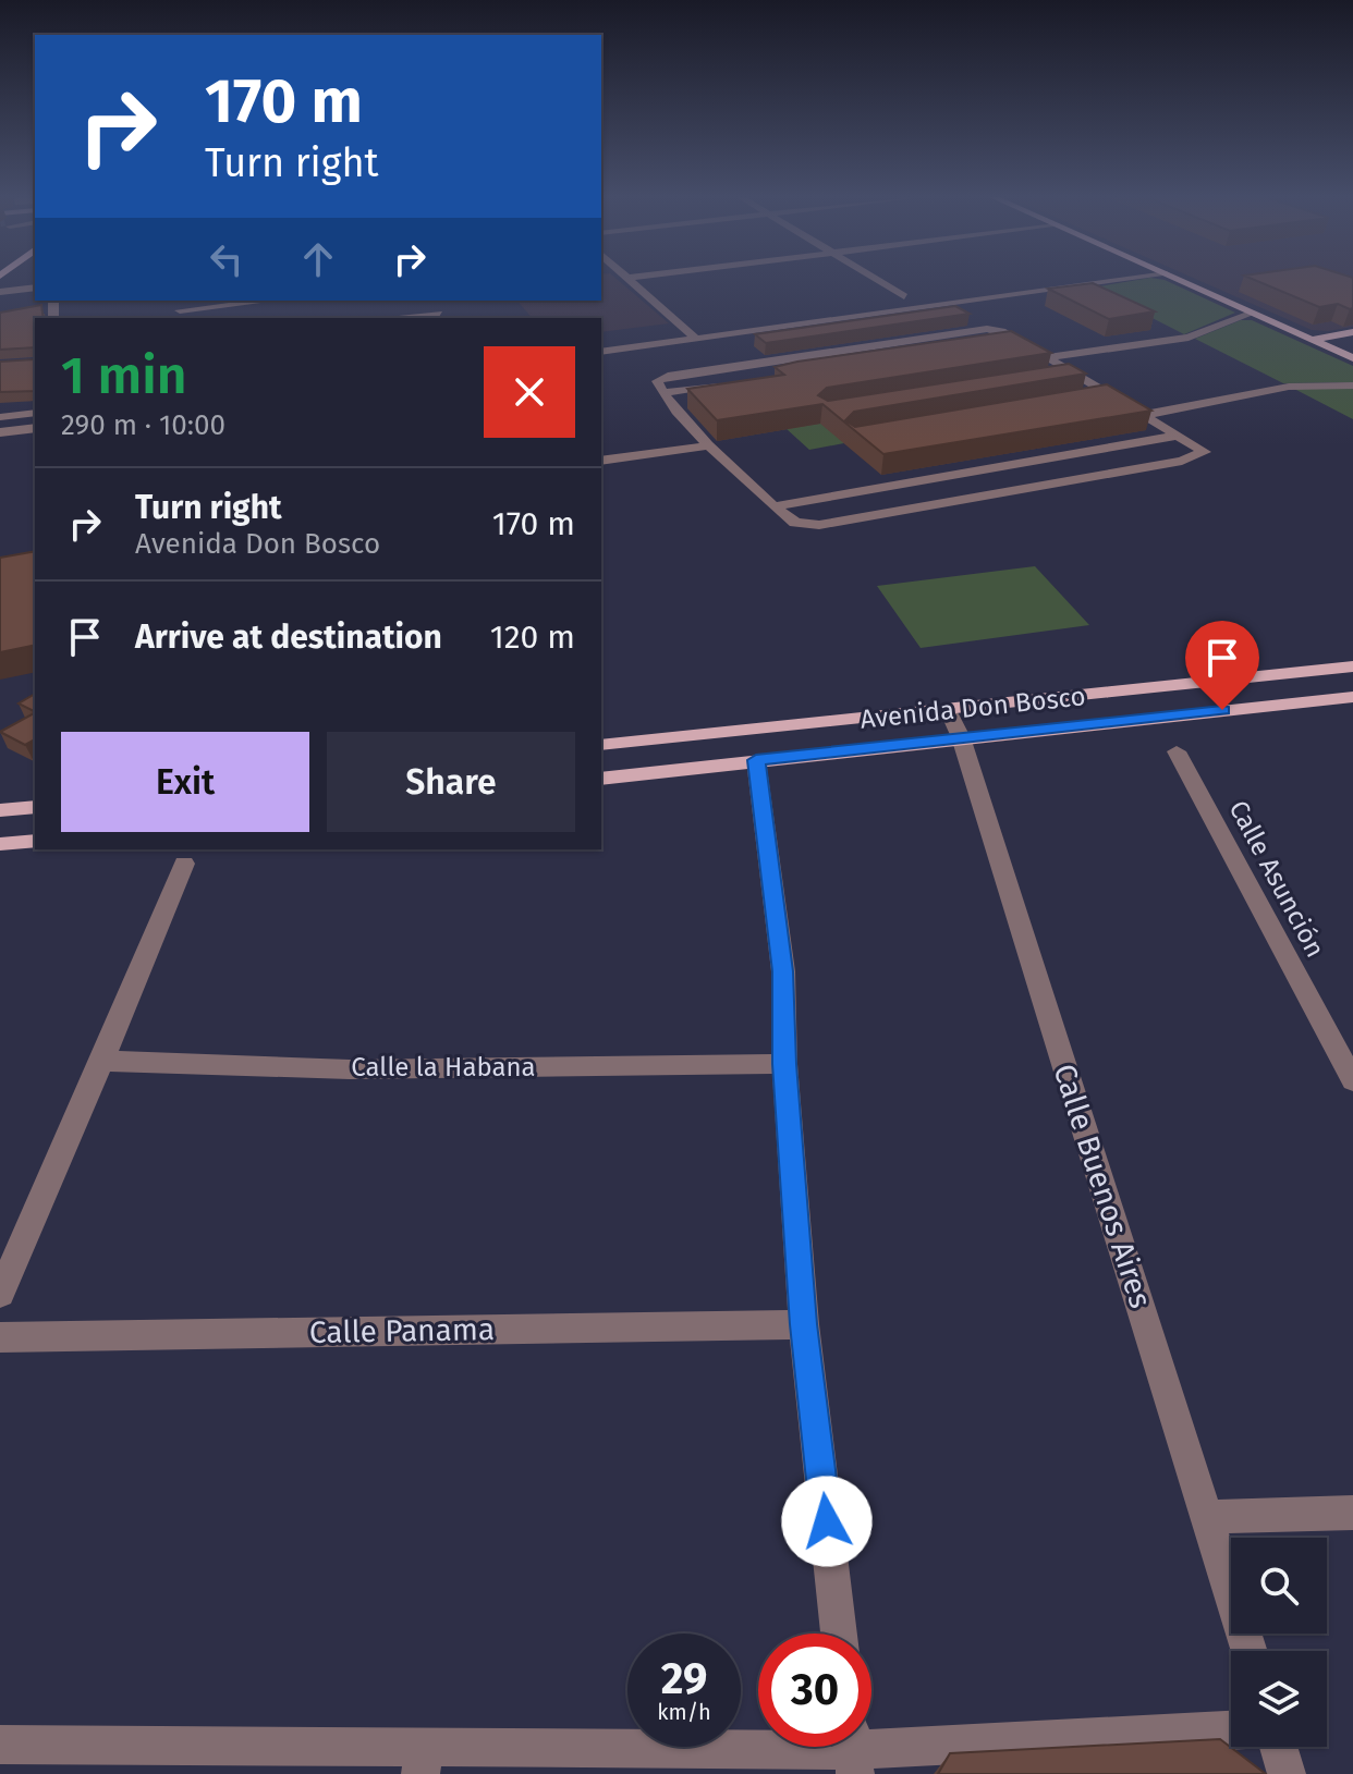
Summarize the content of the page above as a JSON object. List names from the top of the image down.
{
  "streets": {
    "main road": ["Avenida Don Bosco"],
    "street": [
      "Calle Asunción",
      "Calle la Habana",
      "Calle Buenos Aires",
      "Calle Panama"
    ]
  },
  "crossings": [
    ["Avenida Don Bosco", "Calle Buenos Aires"]
  ],
  "page": {
    "turn": ["170 m", "Turn right"],
    "heading": ["1 min", "290 m · 10:00"],
    "list": [
      {
        "name": "Turn right",
        "note": "Avenida Don Bosco",
        "value": "170 m"
      },
      {
        "name": "Arrive at destination",
        "value": "120 m"
      }
    ],
    "buttons": ["Exit", "Share"],
    "speed": "29 km/h",
    "limit": "30"
  }
}
